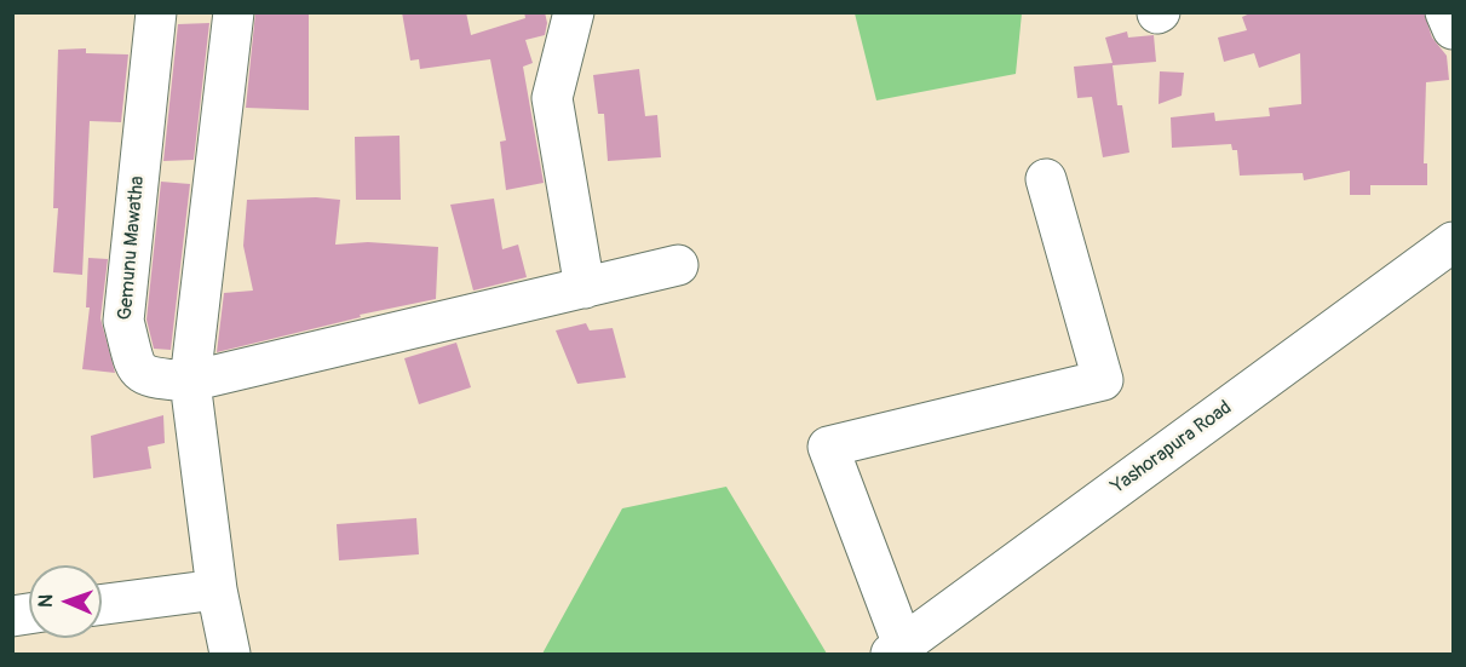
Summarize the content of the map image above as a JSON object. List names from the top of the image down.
{
  "streets": {
    "street": ["Gemunu Mawatha", "Yashorapura Road"]
  },
  "north": "left"
}
